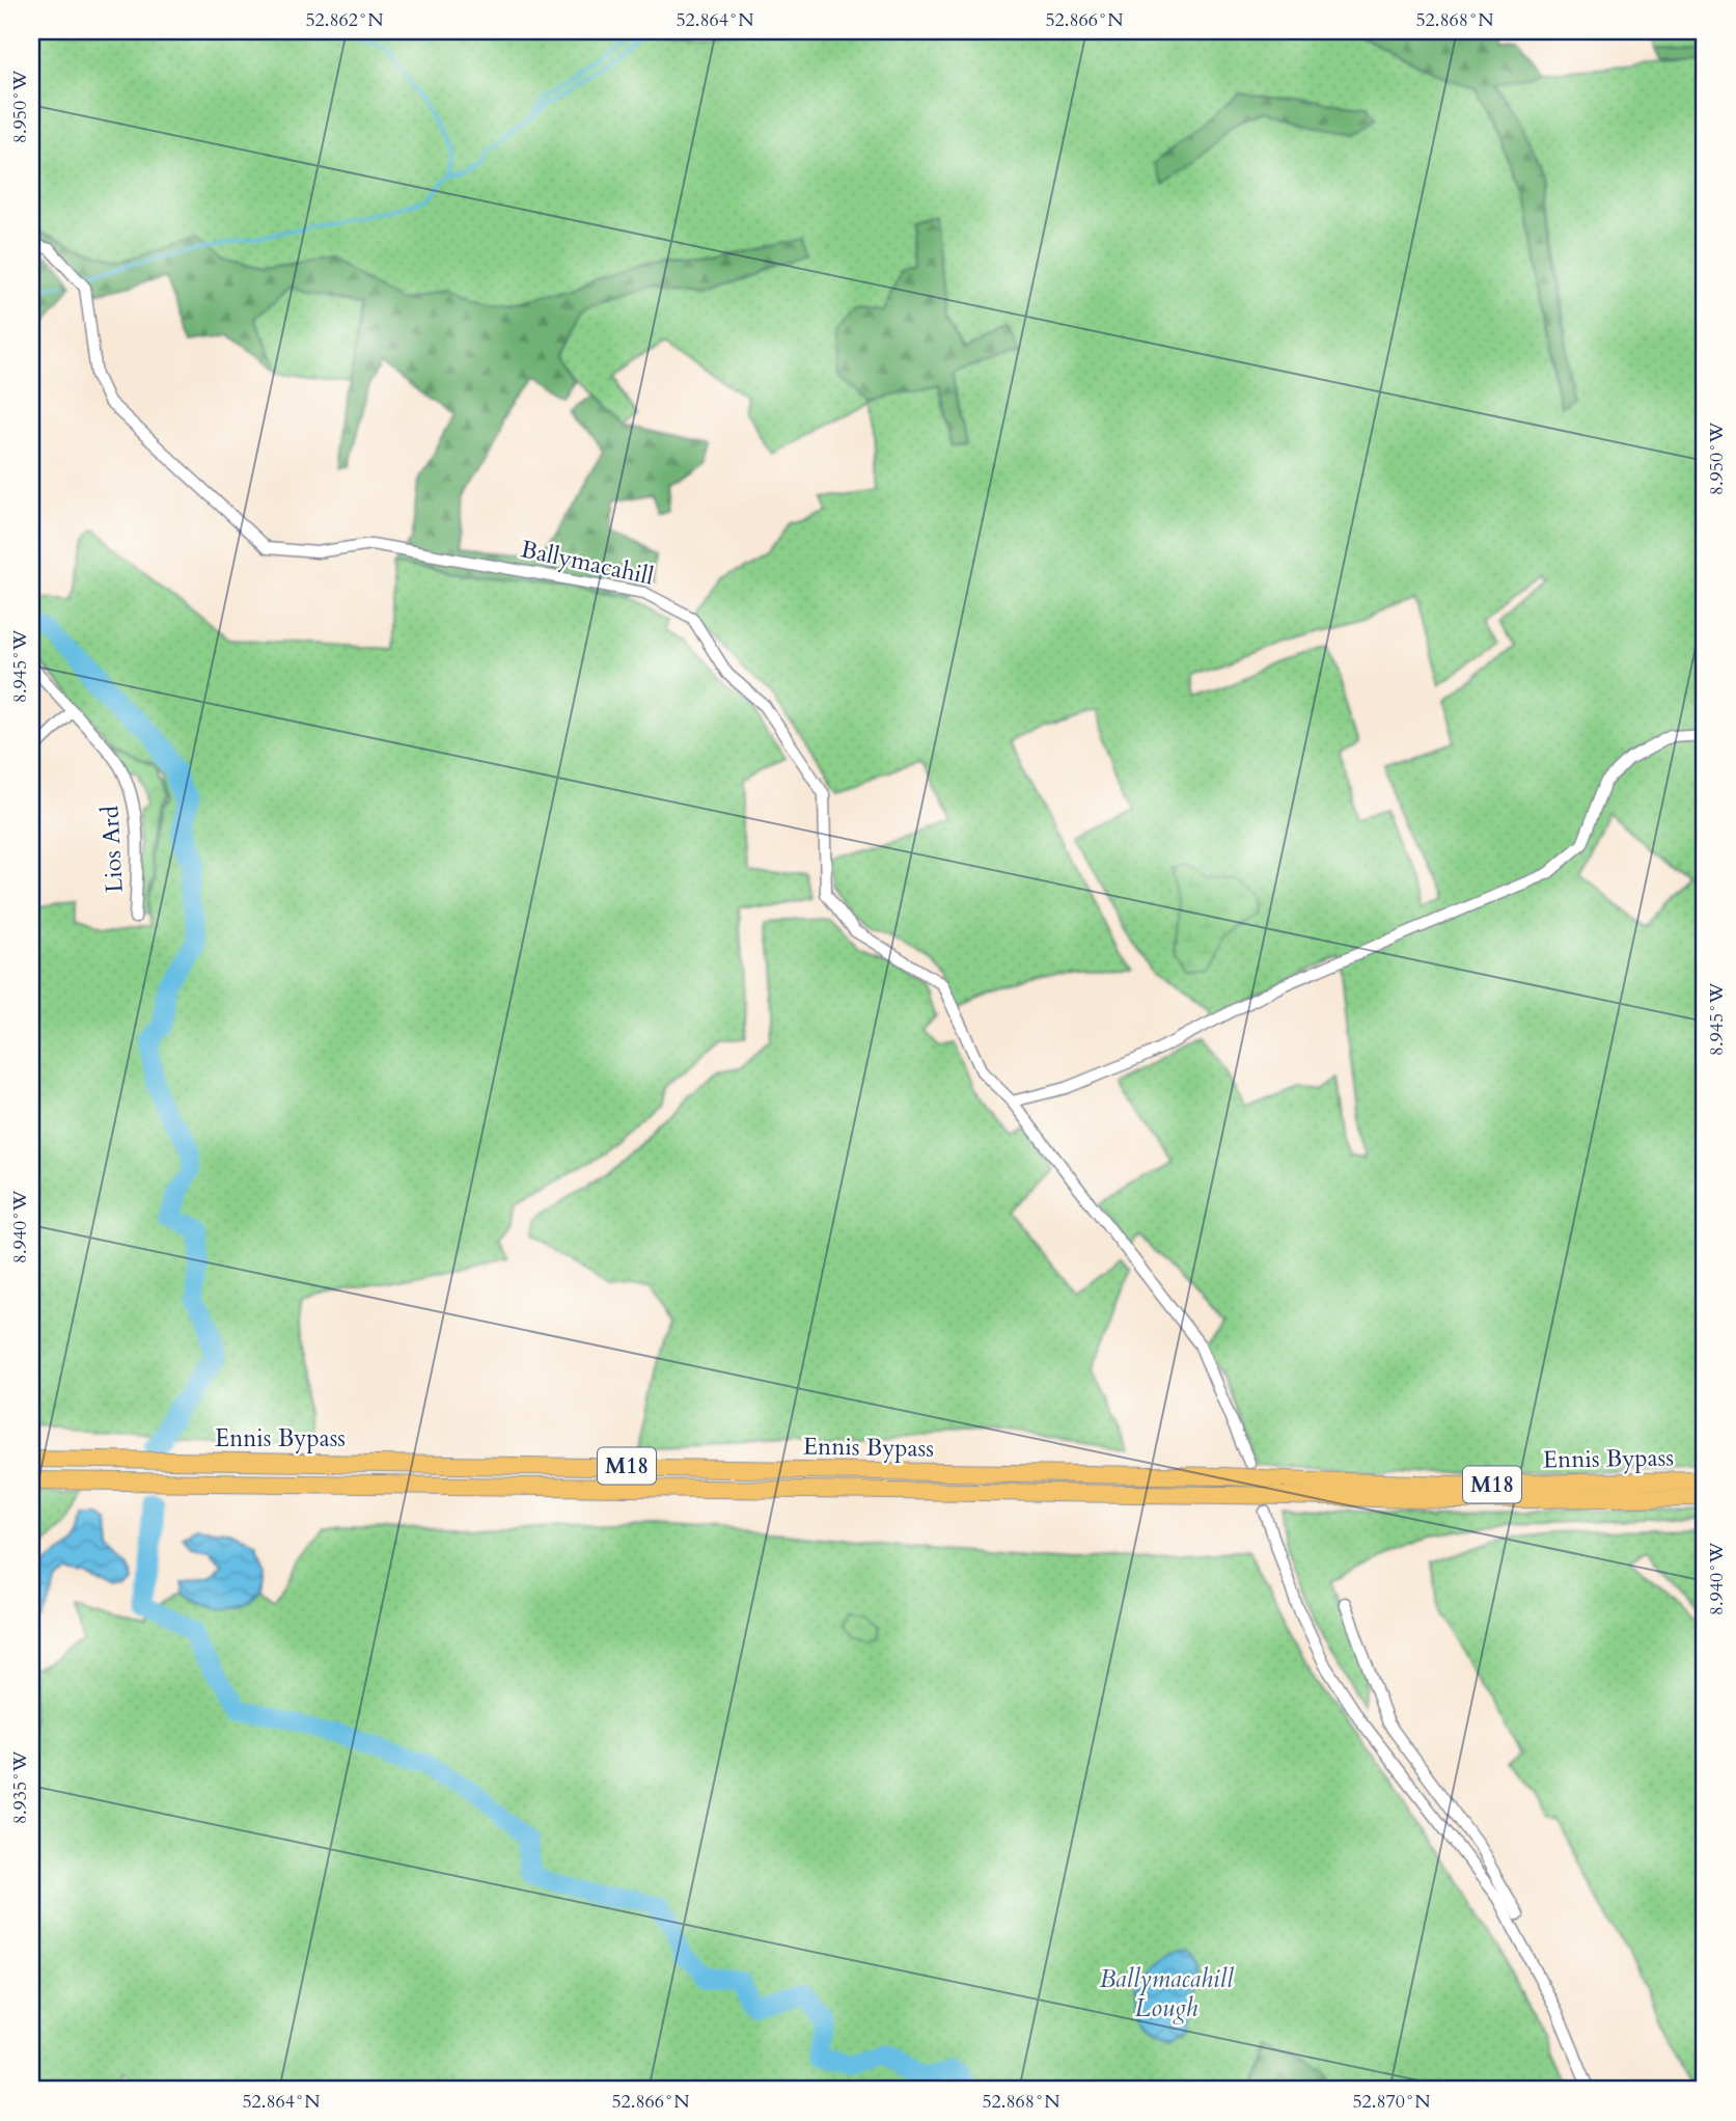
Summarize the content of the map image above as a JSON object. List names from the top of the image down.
{
  "streets": {
    "highway": ["Ennis Bypass", "M18"],
    "street": ["Ballymacahill", "Lios Ard"]
  },
  "water": ["Ballymacahill Lough"],
  "coordinates": [
    "52.862°N",
    "52.864°N",
    "52.866°N",
    "52.868°N",
    "8.950°W",
    "8.945°W",
    "8.940°W",
    "8.935°W",
    "52.870°N"
  ]
}
